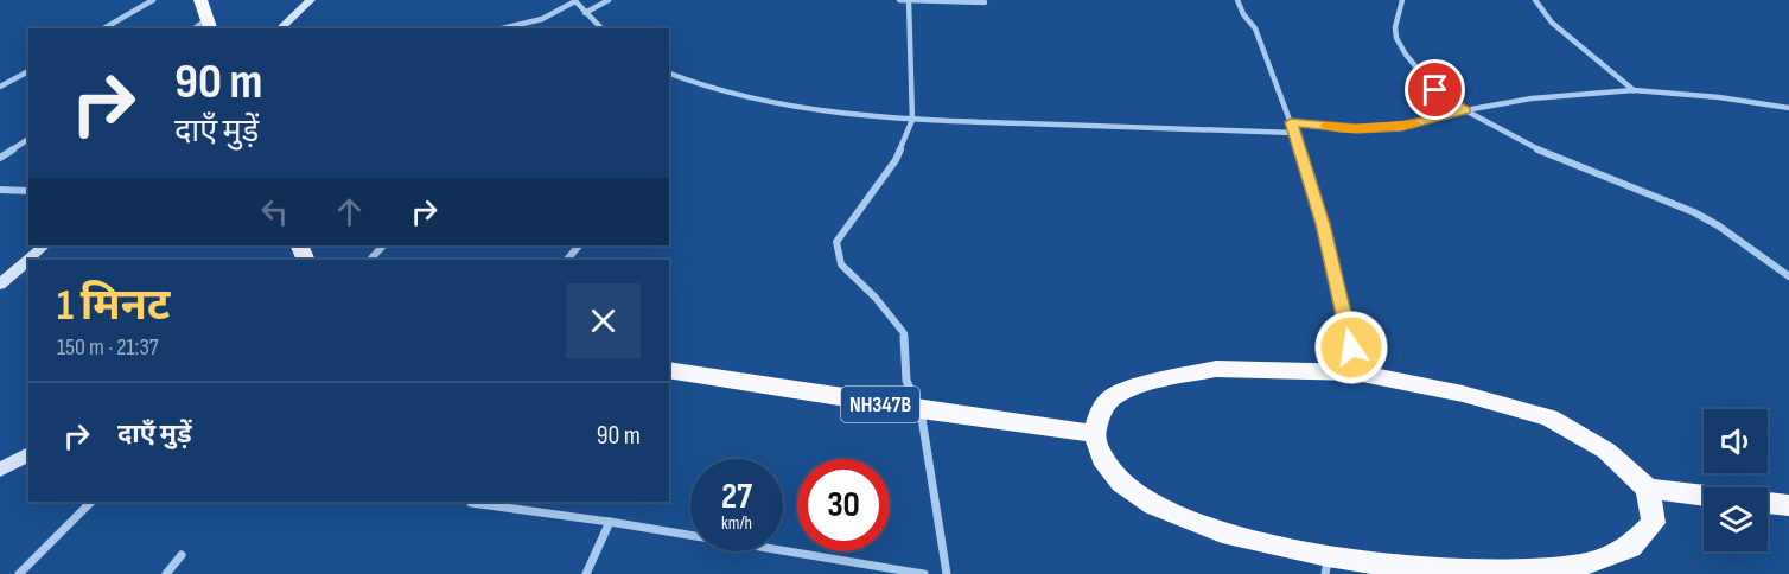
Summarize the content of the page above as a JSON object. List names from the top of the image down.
{
  "streets": {
    "highway": ["NH347B"]
  },
  "page": {
    "turn": ["90 m", "दाएँ मुड़ें"],
    "heading": ["1 मिनट", "150 m · 21:37"],
    "list": [
      {
        "name": "दाएँ मुड़ें",
        "value": "90 m"
      }
    ],
    "speed": "27 km/h",
    "limit": "30"
  }
}
